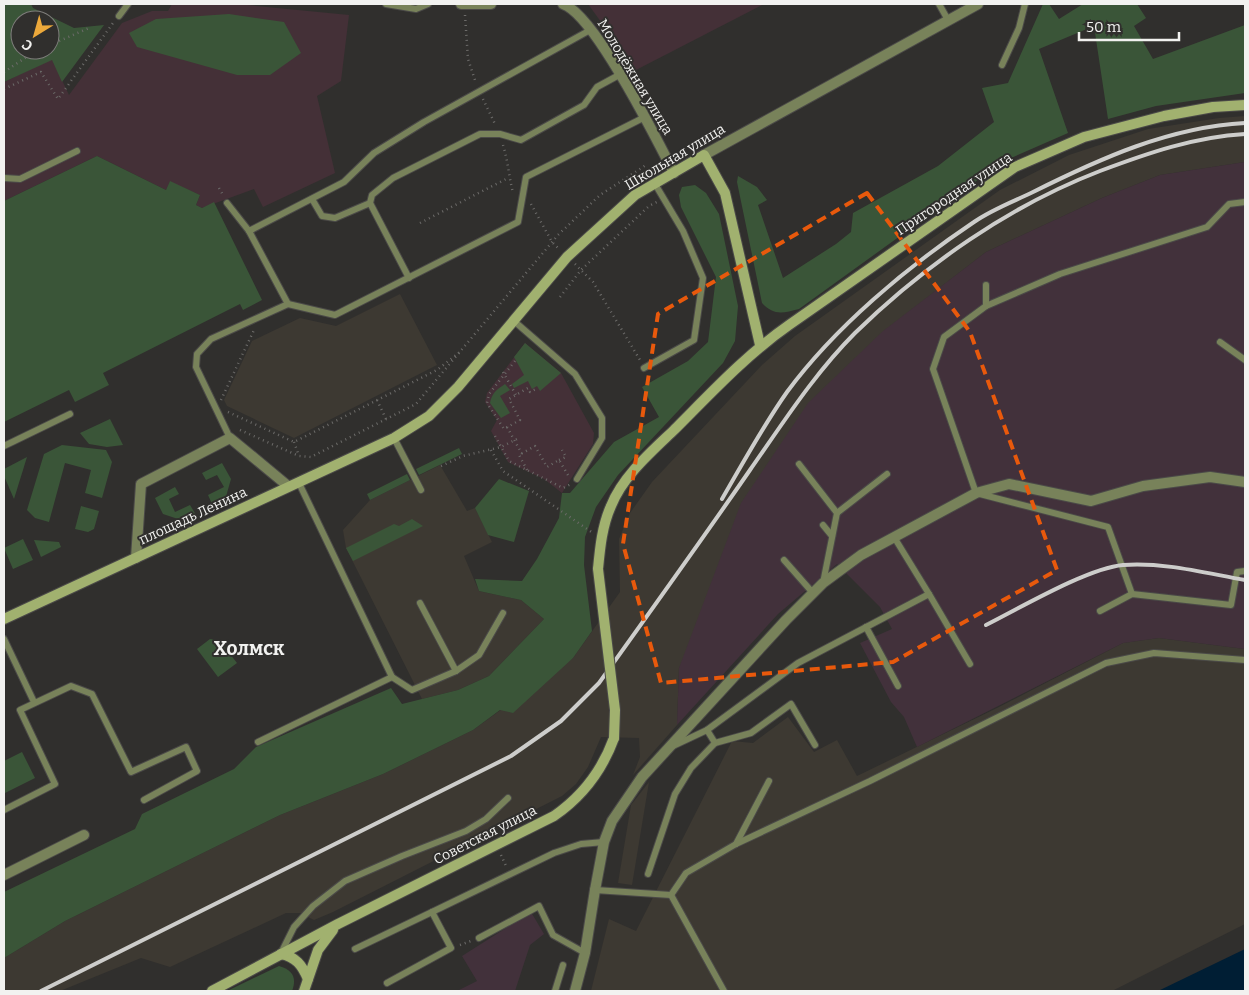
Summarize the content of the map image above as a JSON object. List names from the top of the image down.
{
  "streets": {
    "main road": [
      "Школьная улица",
      "Пригородная улица",
      "площадь Ленина",
      "Советская улица"
    ],
    "street": ["Молодёжная улица"]
  },
  "crossings": [
    ["Молодёжная улица", "Школьная улица"],
    ["Школьная улица", "площадь Ленина"],
    ["Пригородная улица", "Советская улица"]
  ],
  "districts": ["Холмск"],
  "scale_bar": "50 m",
  "north": "bottom left"
}
